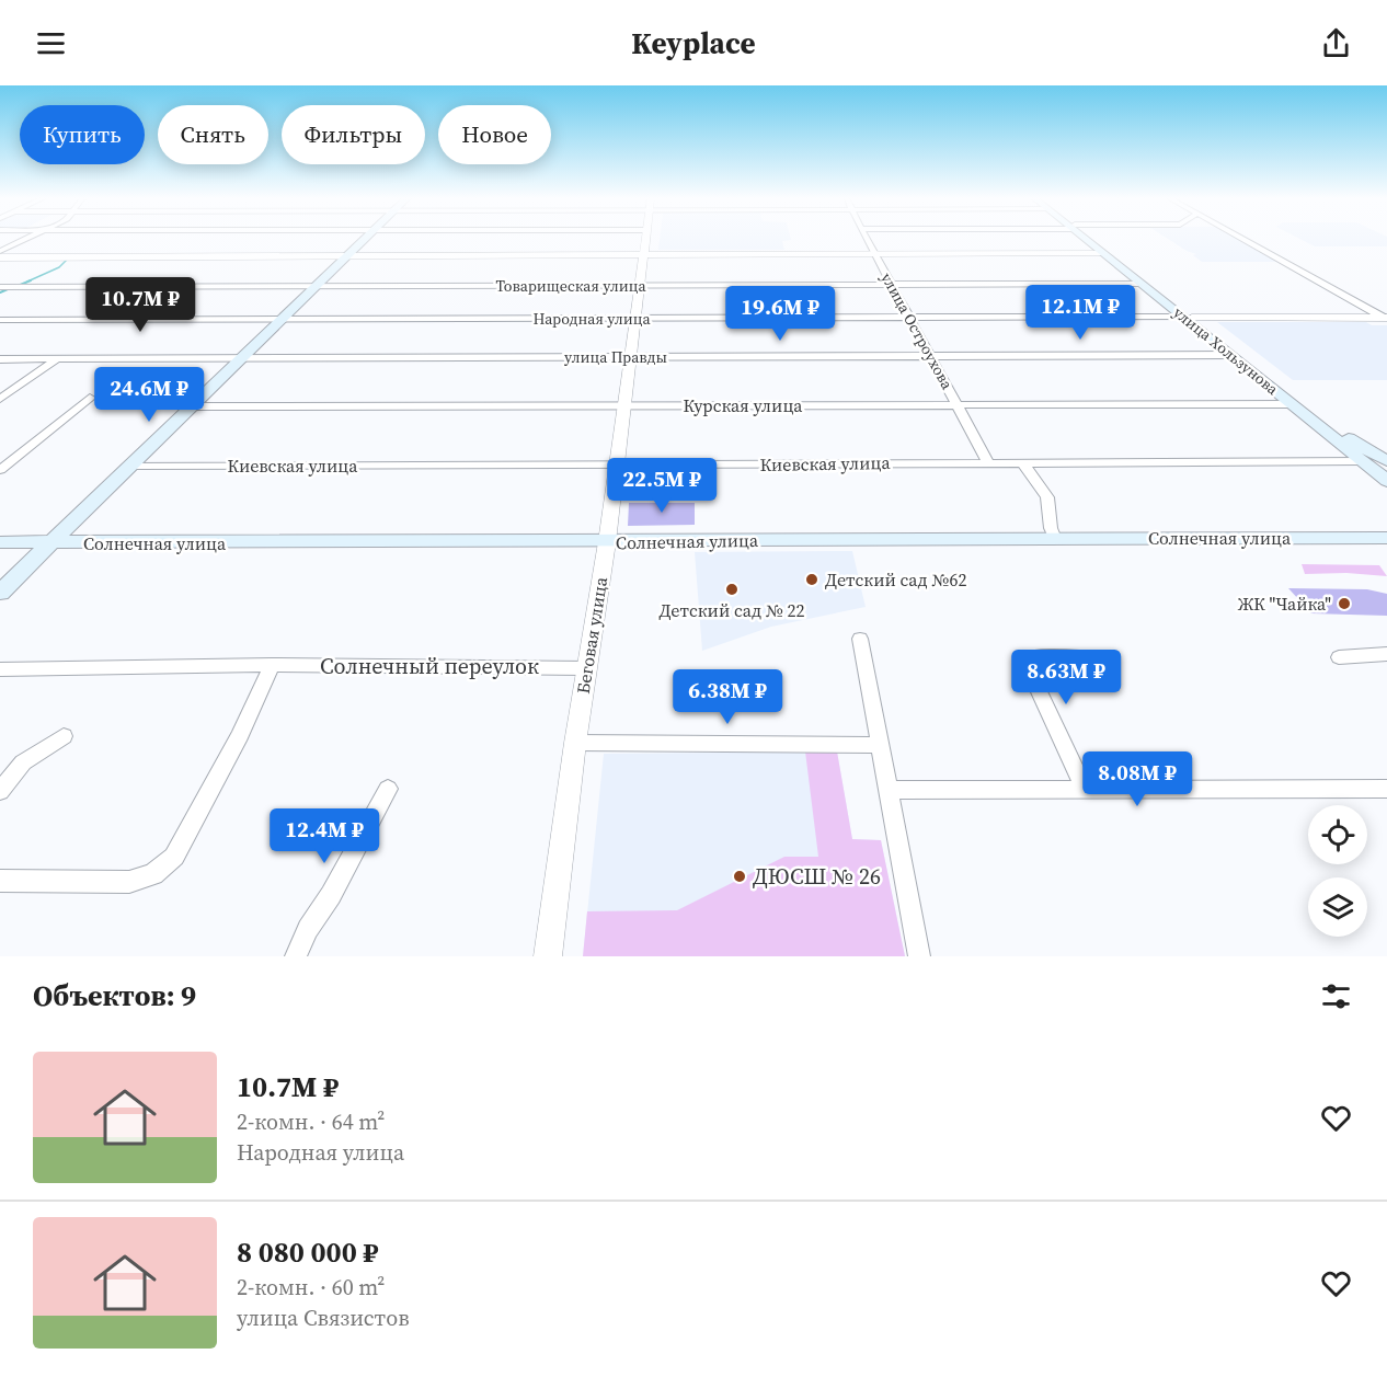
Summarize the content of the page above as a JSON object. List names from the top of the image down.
{
  "streets": {
    "main road": ["улица Хользунова", "Солнечная улица"],
    "street": [
      "Товарищеская улица",
      "Народная улица",
      "улица Остроухова",
      "улица Правды",
      "Курская улица",
      "Киевская улица",
      "Беговая улица",
      "Солнечный переулок"
    ]
  },
  "crossings": [
    ["Товарищеская улица", "улица Остроухова"],
    ["Товарищеская улица", "улица Хользунова"],
    ["Товарищеская улица", "Беговая улица"],
    ["Народная улица", "улица Остроухова"],
    ["Народная улица", "улица Хользунова"],
    ["Народная улица", "Беговая улица"],
    ["улица Остроухова", "улица Правды"],
    ["улица Остроухова", "Курская улица"],
    ["улица Остроухова", "Киевская улица"],
    ["улица Хользунова", "улица Правды"],
    ["улица Хользунова", "Курская улица"],
    ["улица Хользунова", "Киевская улица"],
    ["улица Правды", "Беговая улица"],
    ["Курская улица", "Беговая улица"],
    ["Киевская улица", "Беговая улица"],
    ["Солнечная улица", "Беговая улица"],
    ["Беговая улица", "Солнечный переулок"]
  ],
  "places": [
    "Детский сад №62",
    "Детский сад № 22",
    "ЖК \"Чайка\"",
    "ДЮСШ № 26"
  ],
  "page": {
    "header": "Keyplace",
    "chip": [
      "Купить",
      "Снять",
      "Фильтры",
      "Новое"
    ],
    "price": [
      "10.7M ₽",
      "12.1M ₽",
      "19.6M ₽",
      "24.6M ₽",
      "22.5M ₽",
      "8.63M ₽",
      "6.38M ₽",
      "8.08M ₽",
      "12.4M ₽"
    ],
    "heading": "Объектов: 9",
    "list": [
      {
        "name": "10.7M ₽",
        "note": "2-комн. · 64 m² · Народная улица"
      },
      {
        "name": "8 080 000 ₽",
        "note": "2-комн. · 60 m² · улица Связистов"
      }
    ]
  }
}
